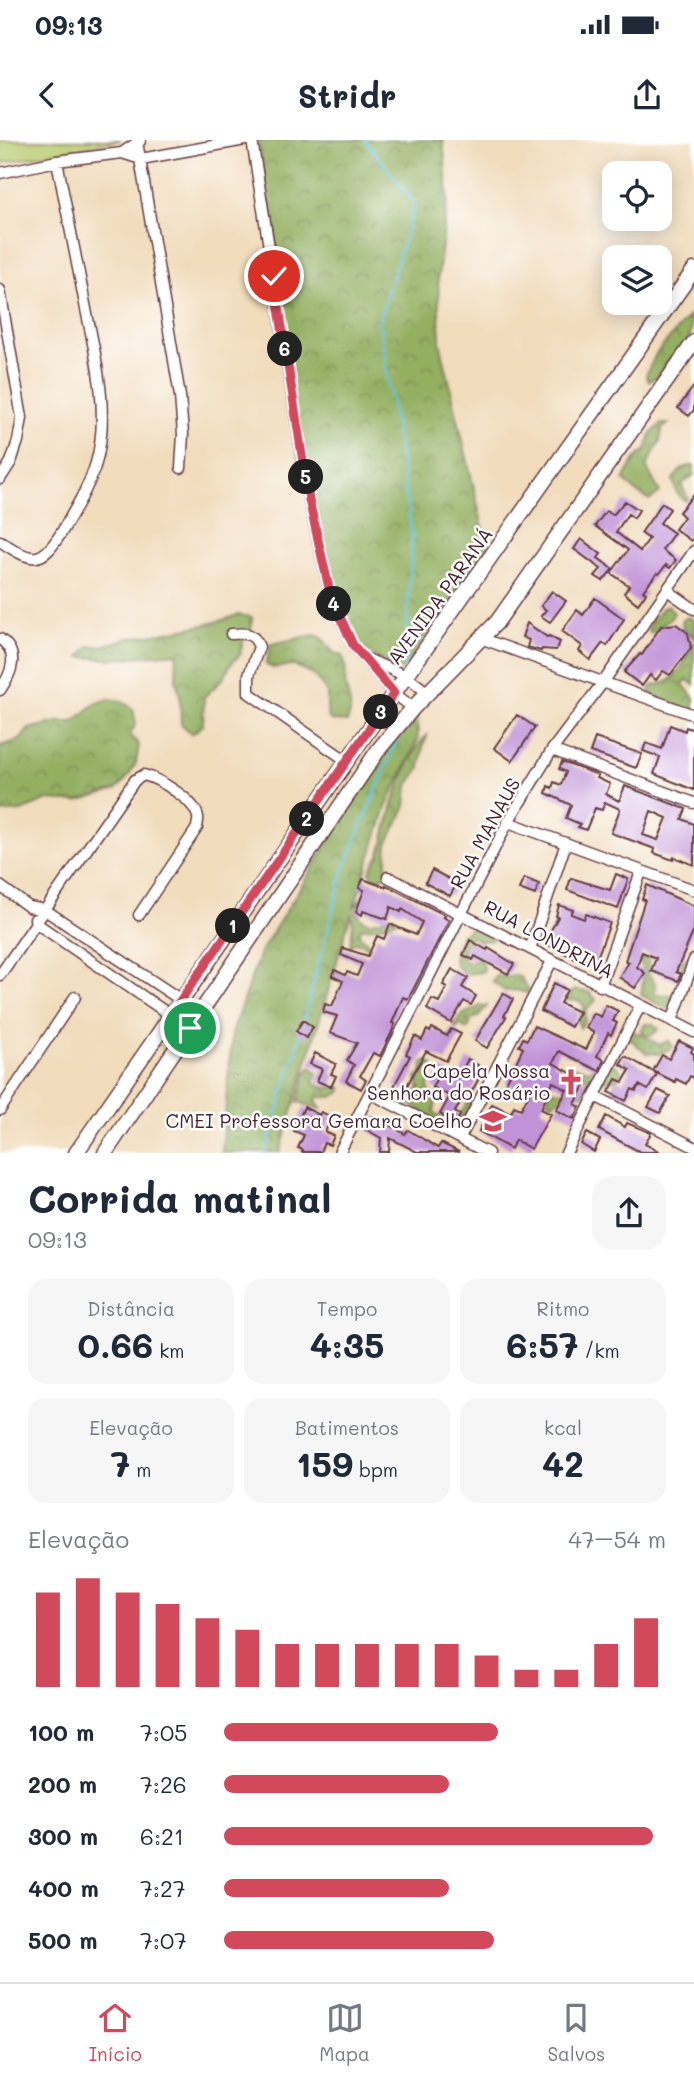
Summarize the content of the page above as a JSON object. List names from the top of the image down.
{
  "streets": {
    "main road": ["AVENIDA PARANÁ"],
    "street": ["RUA MANAUS", "RUA LONDRINA"]
  },
  "crossings": [
    ["RUA MANAUS", "RUA LONDRINA"]
  ],
  "places": {
    "church": ["Capela Nossa Senhora do Rosário"],
    "school or university": ["CMEI Professora Gemara Coelho"]
  },
  "page": {
    "status": "09:13",
    "header": "Stridr",
    "pins": [
      "6",
      "5",
      "4",
      "3",
      "2",
      "1"
    ],
    "heading": ["Corrida matinal", "09:13"],
    "stats": [
      ["Distância", "0.66 km"],
      ["Tempo", "4:35"],
      ["Ritmo", "6:57 /km"],
      ["Elevação", "7 m"],
      ["Batimentos", "159 bpm"],
      ["kcal", "42"]
    ],
    "chart": ["Elevação", "47–54 m"],
    "list": [
      {
        "name": "100 m",
        "note": "7:05"
      },
      {
        "name": "200 m",
        "note": "7:26"
      },
      {
        "name": "300 m",
        "note": "6:21"
      },
      {
        "name": "400 m",
        "note": "7:27"
      },
      {
        "name": "500 m",
        "note": "7:07"
      }
    ],
    "tabs": ["Início", "Mapa", "Salvos"]
  }
}
